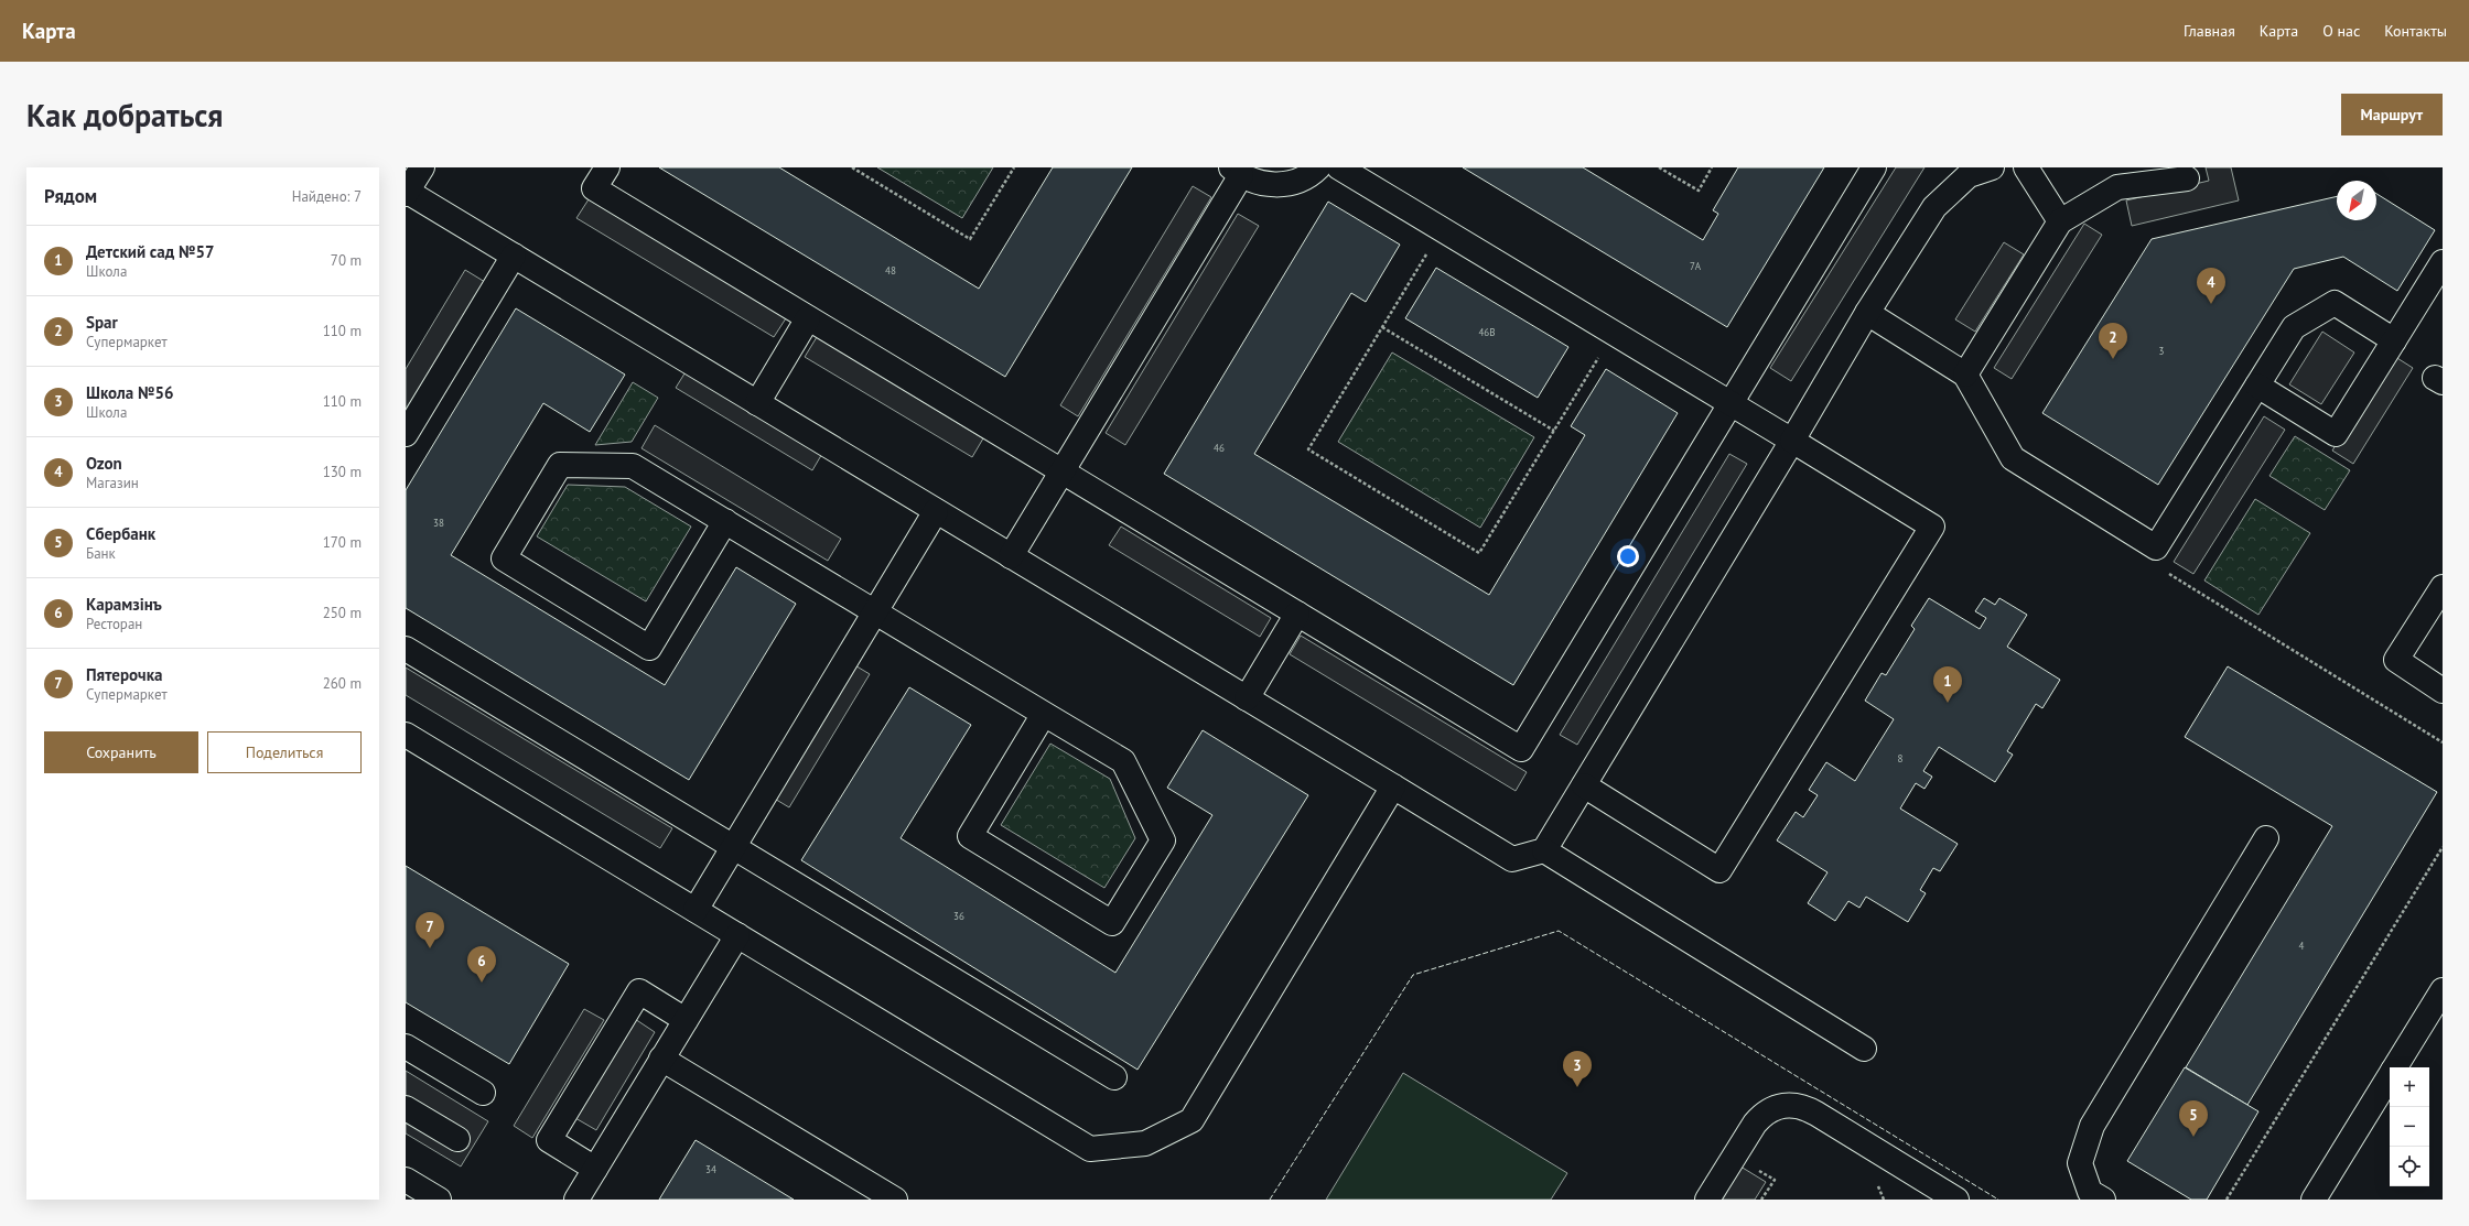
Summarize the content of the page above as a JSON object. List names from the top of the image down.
{
  "house_numbers": [
    "7А",
    "48",
    "46В",
    "3",
    "46",
    "38",
    "8",
    "36",
    "4",
    "34"
  ],
  "north": "bottom left",
  "page": {
    "header": "Карта",
    "nav": [
      "Главная",
      "Карта",
      "О нас",
      "Контакты"
    ],
    "buttons": [
      "Маршрут",
      ["Сохранить", "Поделиться"]
    ],
    "title": "Как добраться",
    "heading": ["Рядом", "Найдено: 7"],
    "list": [
      {
        "mark": "1",
        "name": "Детский сад №57",
        "note": "Школа",
        "value": "70 m"
      },
      {
        "mark": "2",
        "name": "Spar",
        "note": "Супермаркет",
        "value": "110 m"
      },
      {
        "mark": "3",
        "name": "Школа №56",
        "note": "Школа",
        "value": "110 m"
      },
      {
        "mark": "4",
        "name": "Ozon",
        "note": "Магазин",
        "value": "130 m"
      },
      {
        "mark": "5",
        "name": "Сбербанк",
        "note": "Банк",
        "value": "170 m"
      },
      {
        "mark": "6",
        "name": "Карамзiнъ",
        "note": "Ресторан",
        "value": "250 m"
      },
      {
        "mark": "7",
        "name": "Пятерочка",
        "note": "Супермаркет",
        "value": "260 m"
      }
    ],
    "pins": [
      "4",
      "2",
      "1",
      "7",
      "6",
      "3",
      "5"
    ],
    "map_buttons": ["+", "−"]
  }
}
